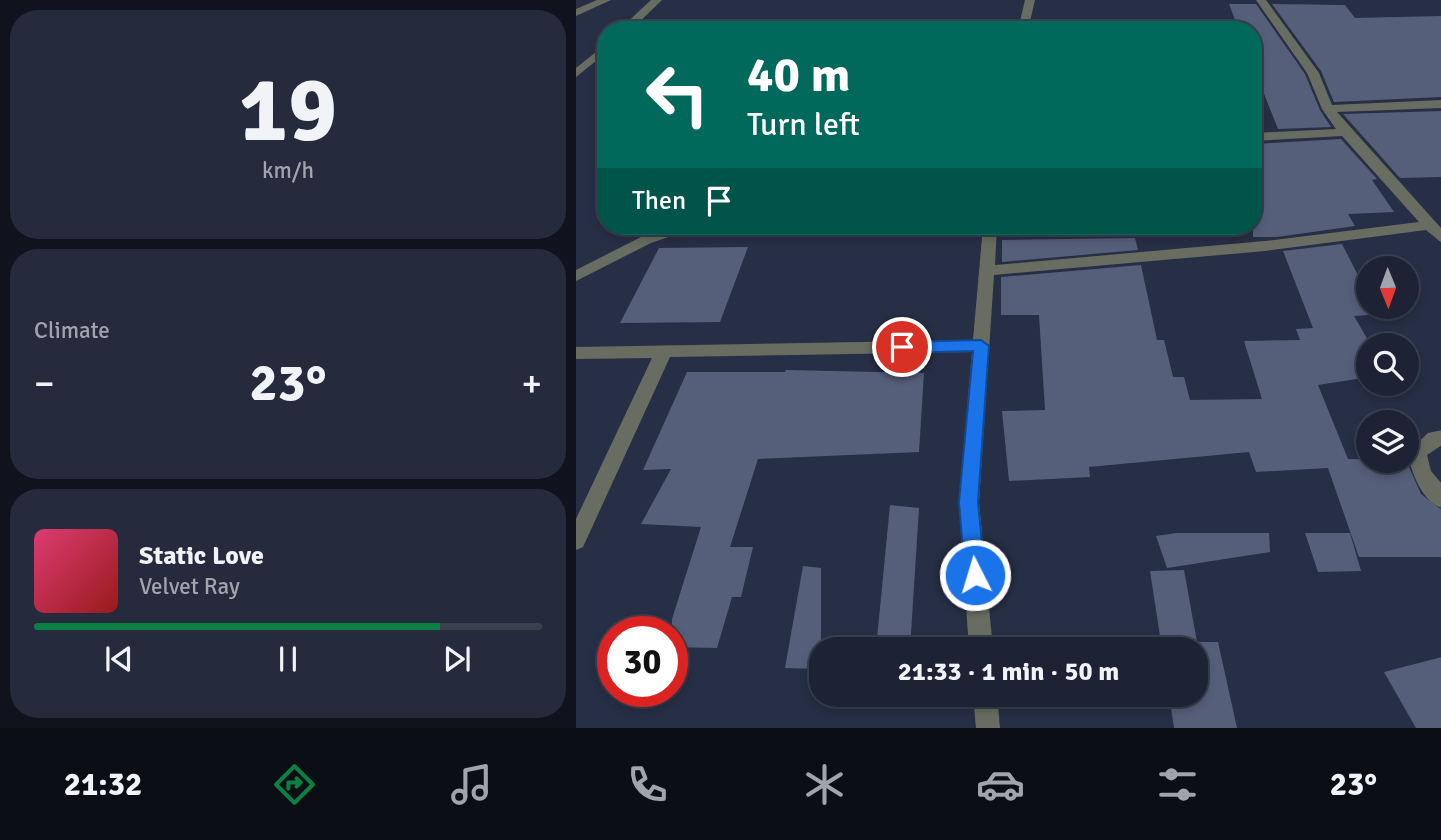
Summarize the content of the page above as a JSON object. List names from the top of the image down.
{
  "north": "bottom",
  "page": {
    "tile": [
      ["19", "km/h"],
      "Climate"
    ],
    "turn": ["40 m", "Turn left"],
    "then": "Then",
    "heat": ["−", "23°", "+"],
    "song": ["Static Love", "Velvet Ray"],
    "limit": "30",
    "trip": "21:33 · 1 min · 50 m",
    "tabs": ["21:32", "23°"]
  }
}
